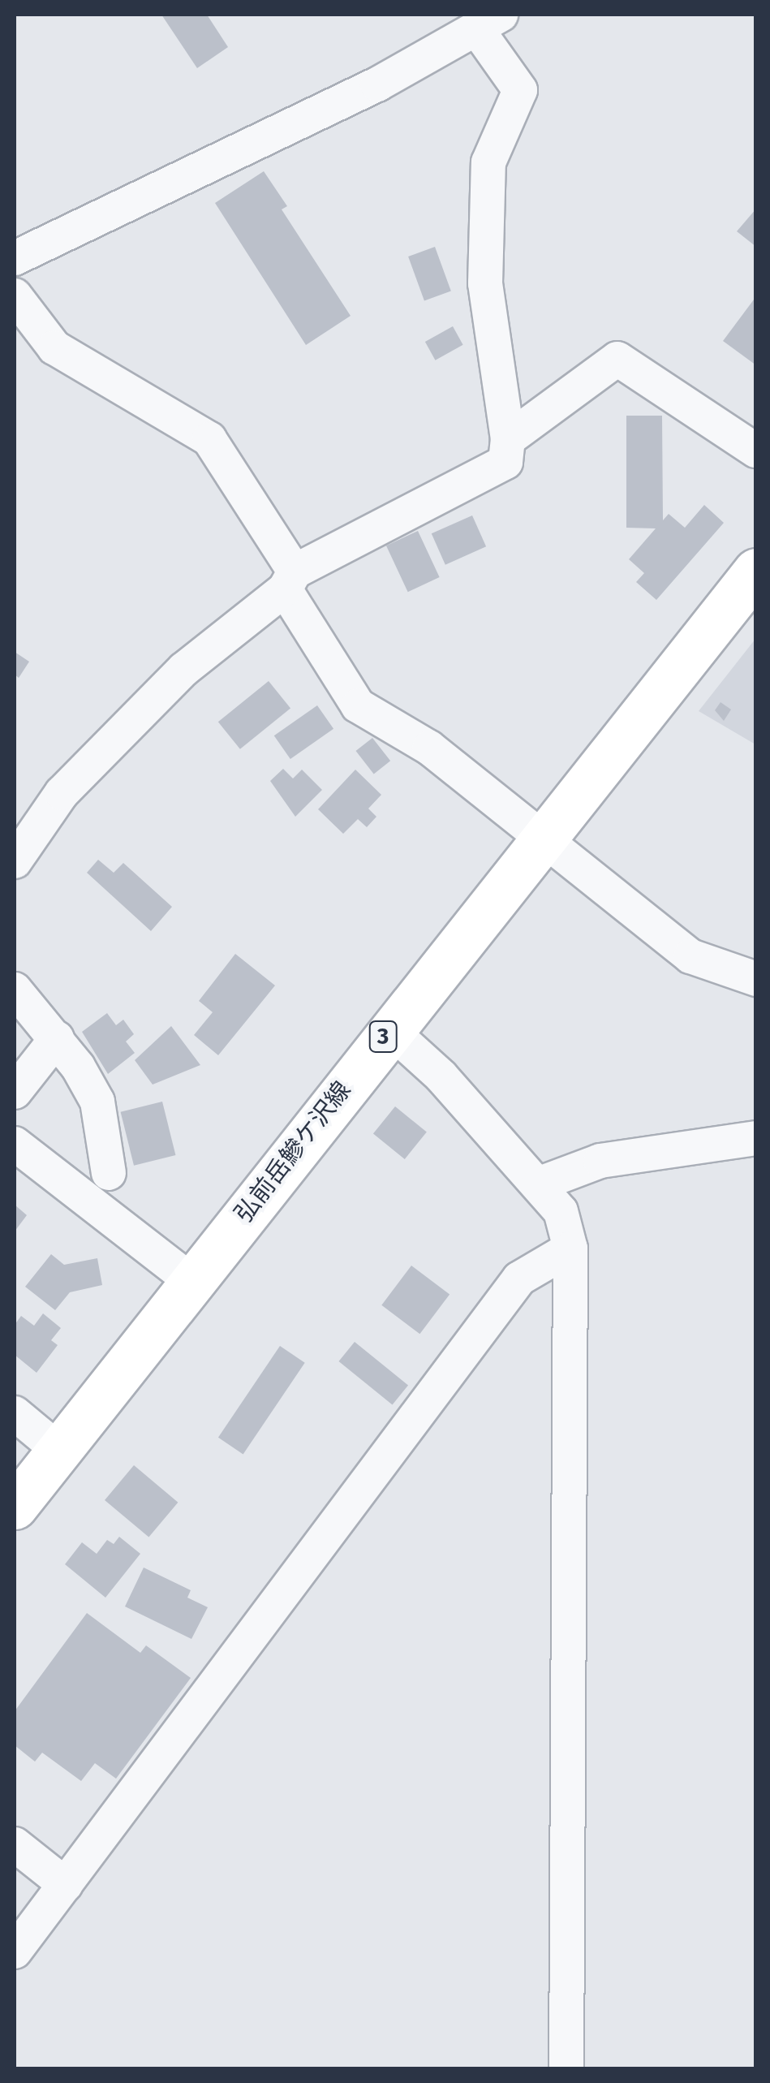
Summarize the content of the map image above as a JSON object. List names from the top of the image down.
{
  "streets": {
    "main road": ["3", "弘前岳鰺ケ沢線"]
  }
}
